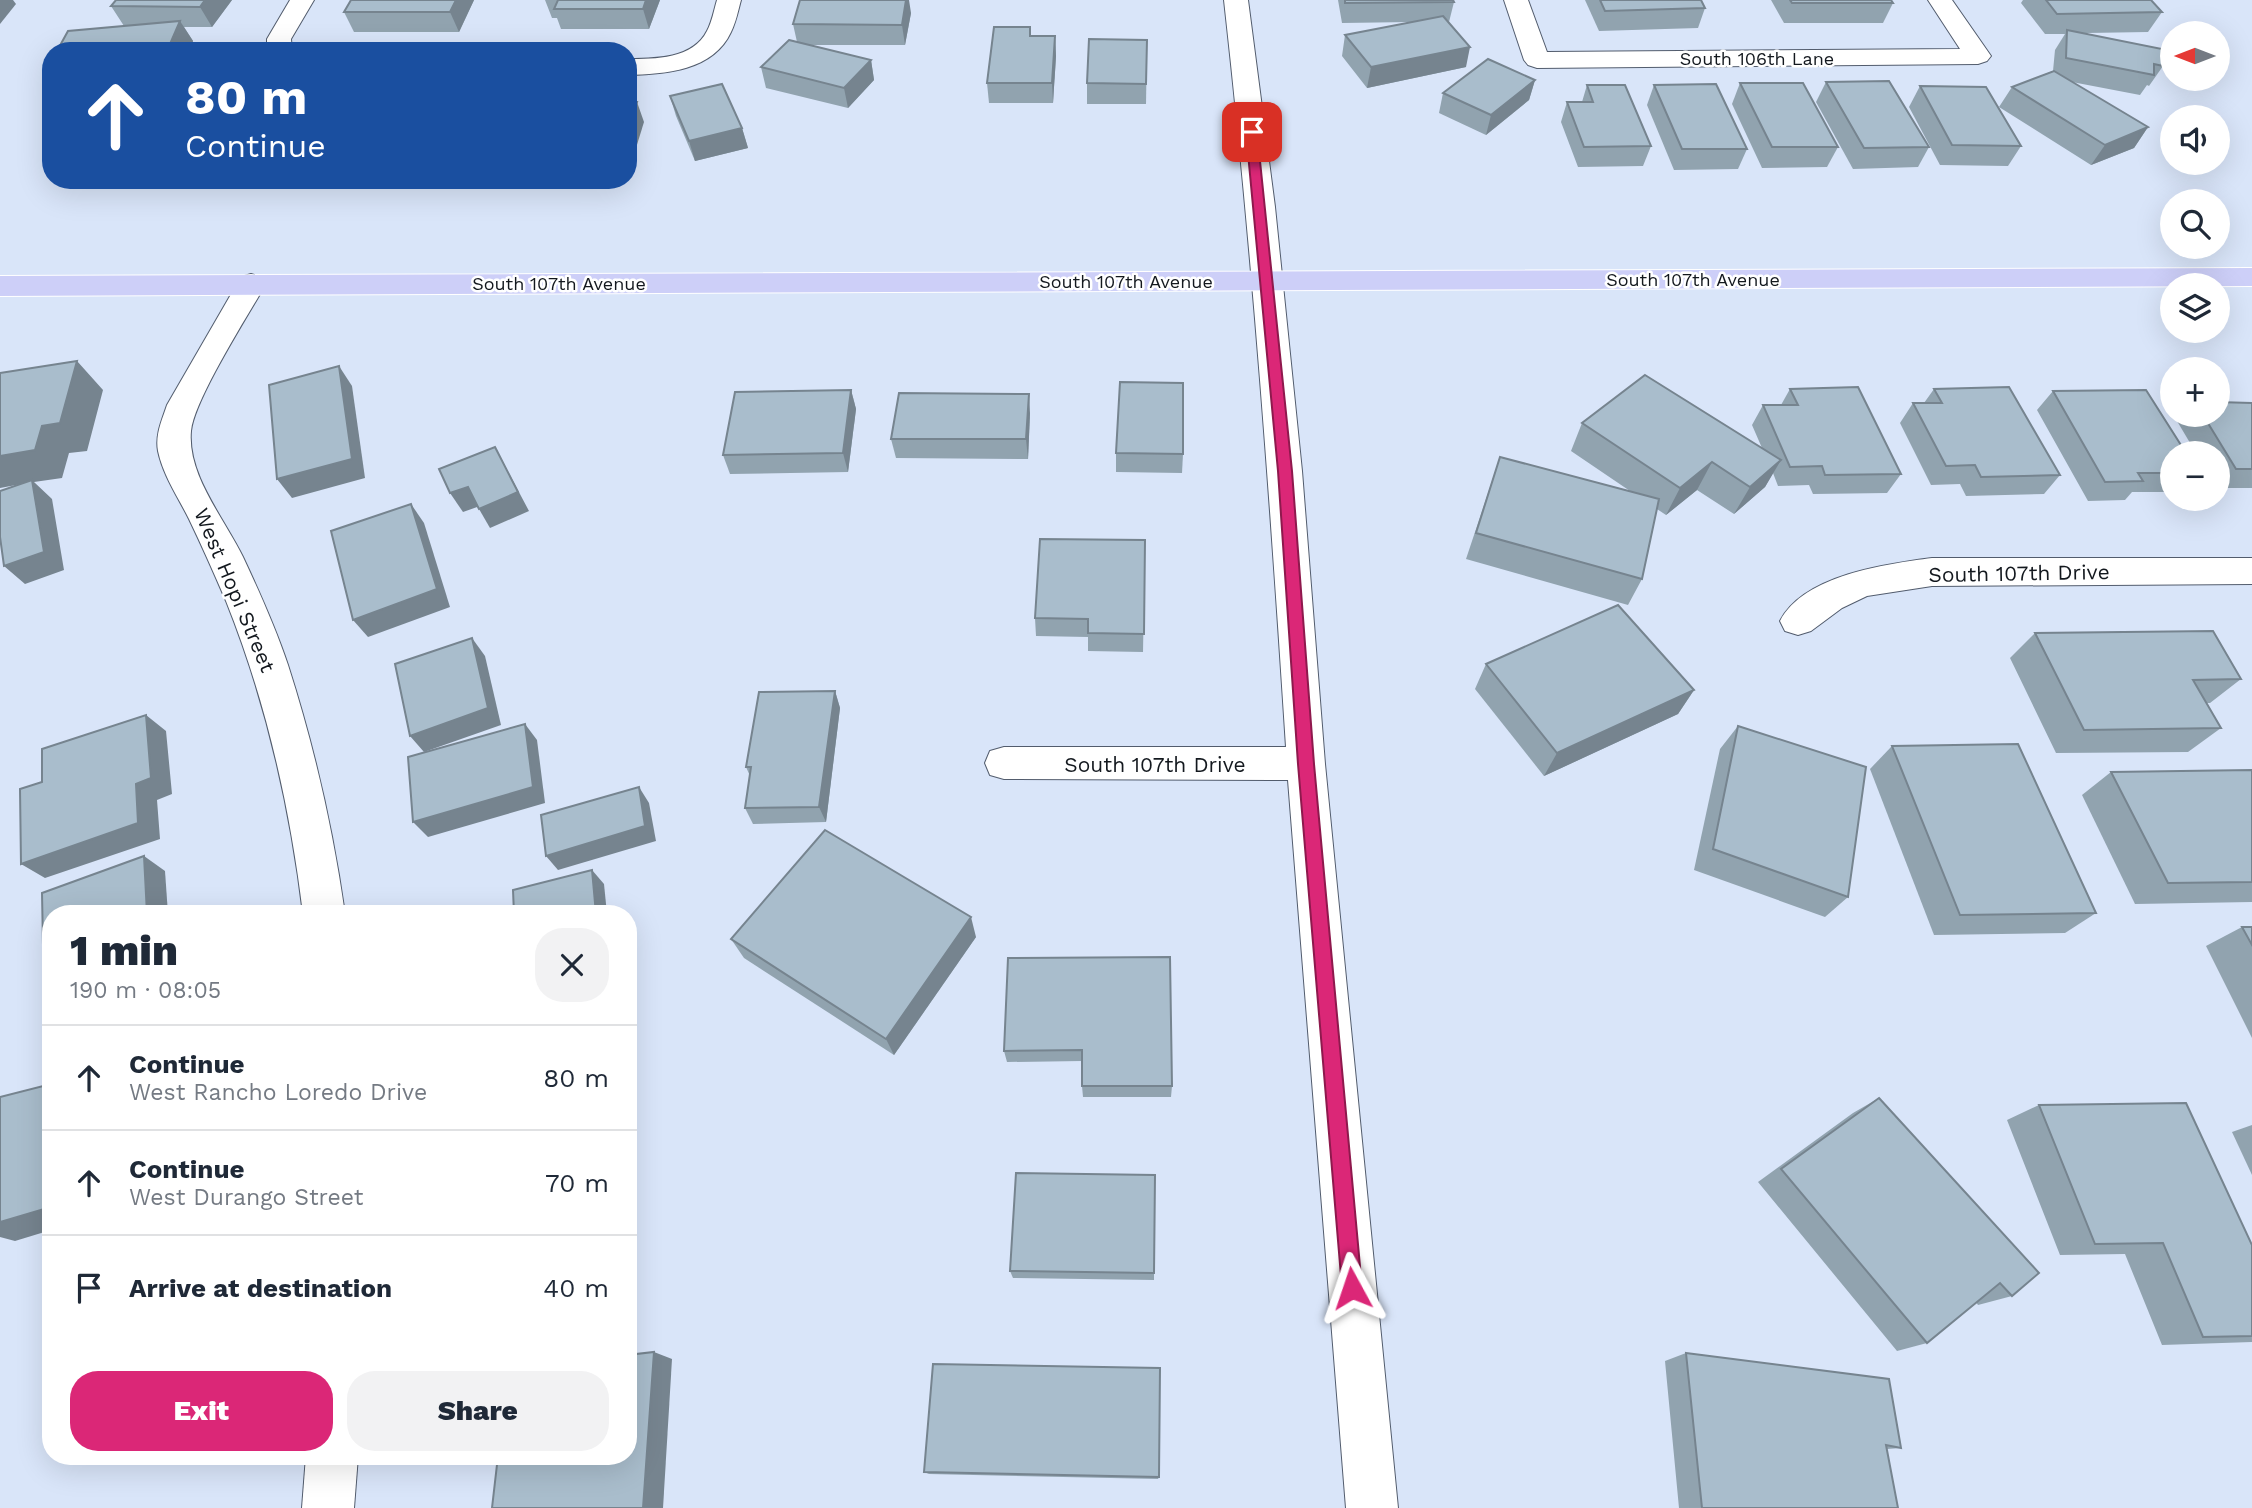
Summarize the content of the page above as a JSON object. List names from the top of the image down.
{
  "streets": {
    "main road": ["South 107th Avenue"],
    "street": ["South 106th Lane", "South 107th Drive", "West Hopi Street"]
  },
  "crossings": [
    ["South 107th Avenue", "West Hopi Street"]
  ],
  "north": "left",
  "page": {
    "map_buttons": ["+", "−"],
    "turn": ["80 m", "Continue"],
    "heading": ["1 min", "190 m · 08:05"],
    "list": [
      {
        "name": "Continue",
        "note": "West Rancho Loredo Drive",
        "value": "80 m"
      },
      {
        "name": "Continue",
        "note": "West Durango Street",
        "value": "70 m"
      },
      {
        "name": "Arrive at destination",
        "value": "40 m"
      }
    ],
    "buttons": ["Exit", "Share"]
  }
}
